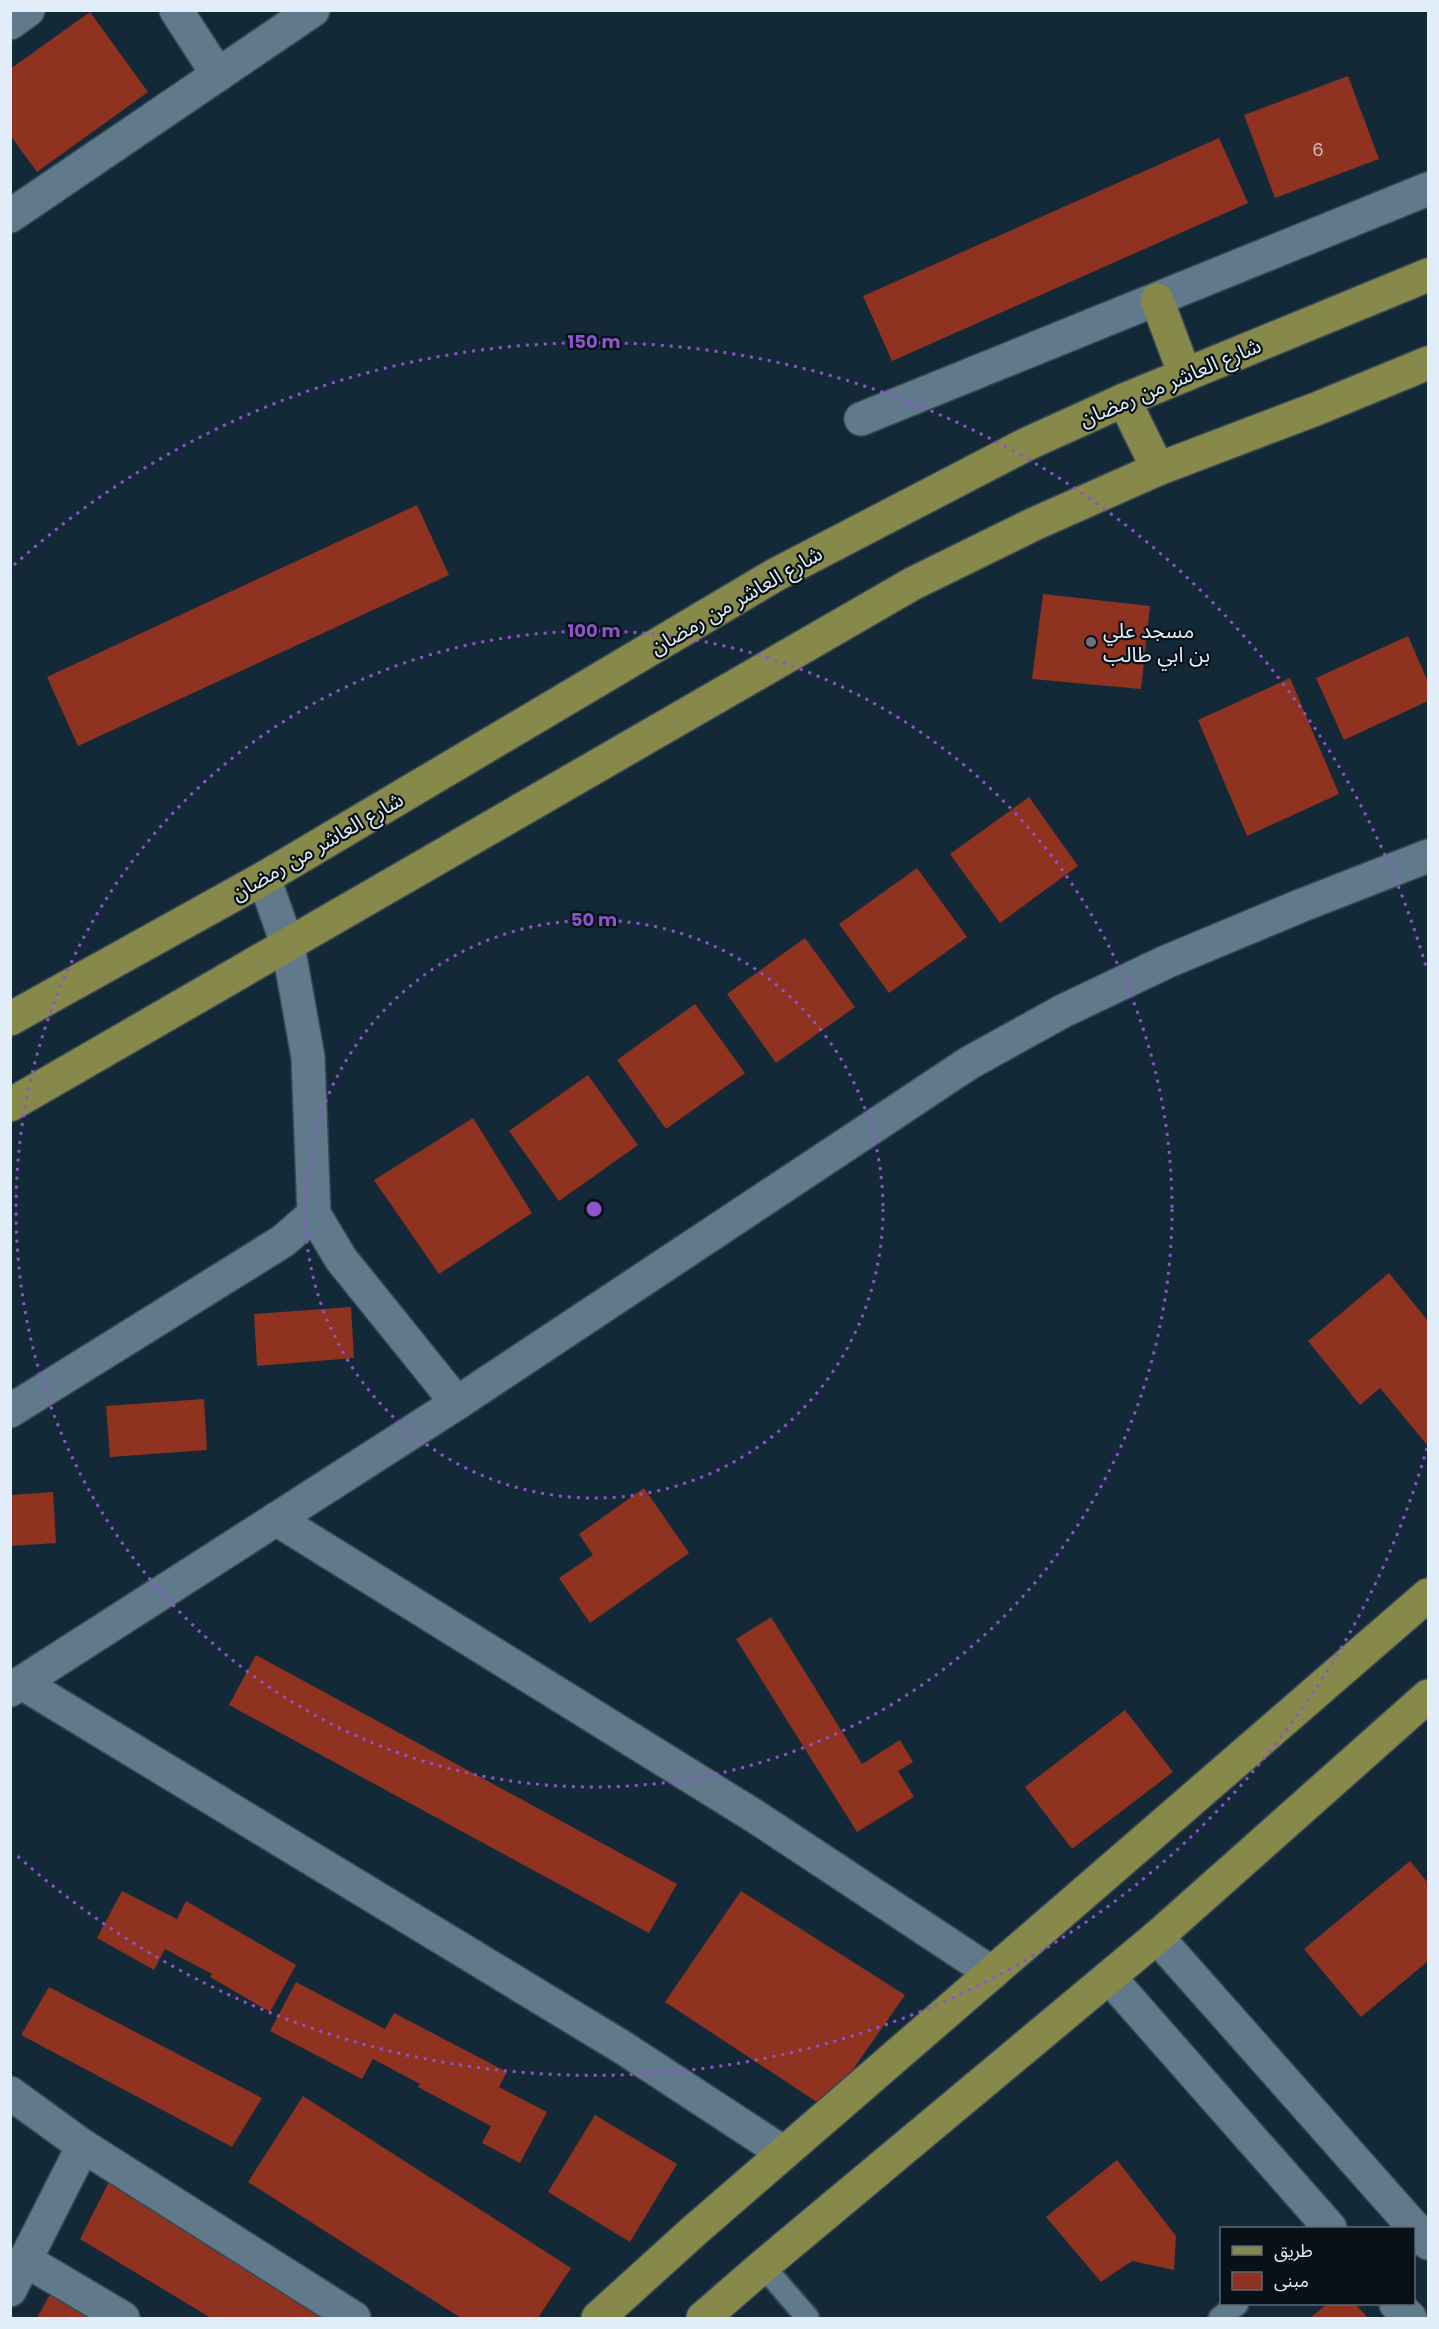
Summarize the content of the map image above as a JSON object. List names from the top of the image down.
{
  "streets": {
    "main road": ["شارع العاشر من رمضان"]
  },
  "places": ["مسجد علي بن ابي طالب"],
  "house_numbers": ["6"],
  "legend": ["طريق", "مبنى"],
  "rings": ["150 m", "100 m", "50 m"]
}
